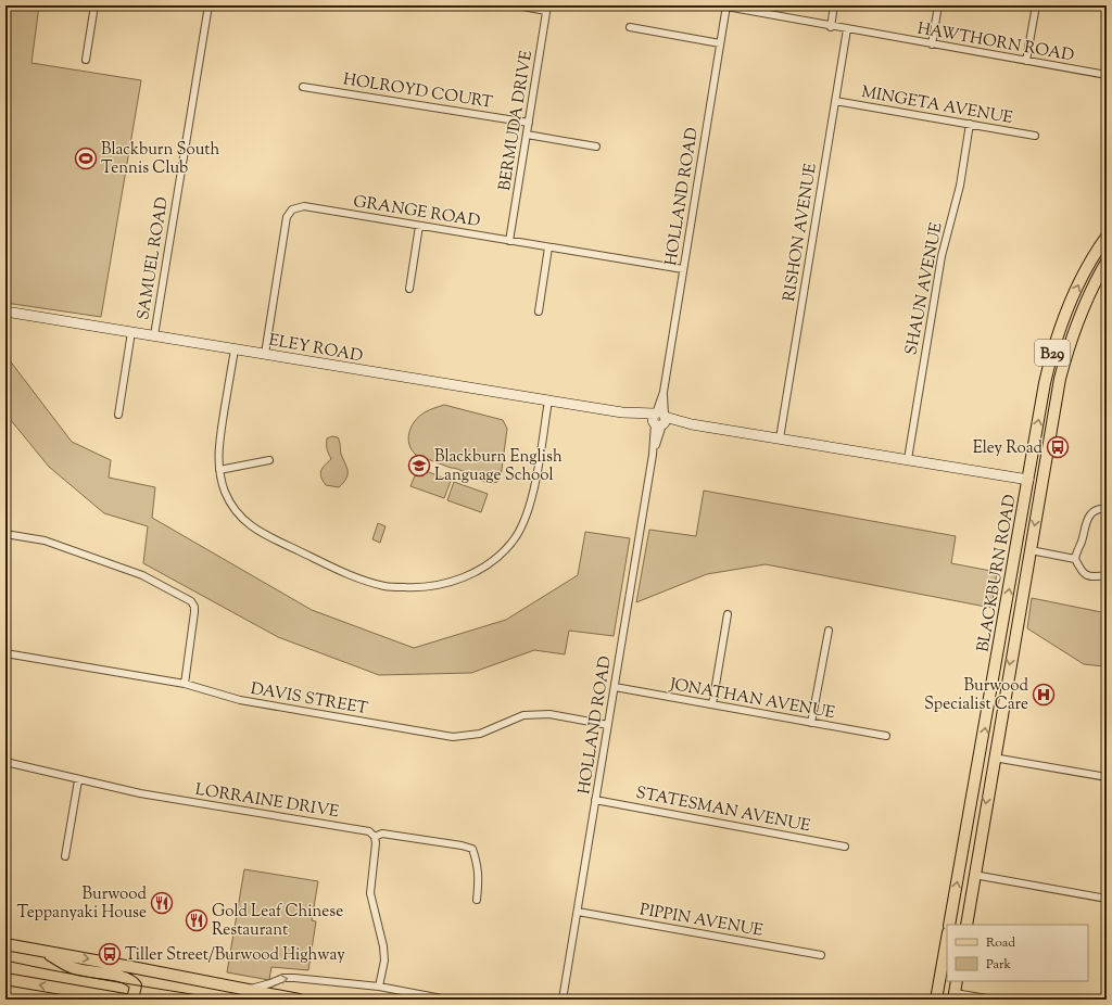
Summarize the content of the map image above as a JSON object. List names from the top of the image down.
{
  "streets": {
    "main road": ["ELEY ROAD", "B29", "BLACKBURN ROAD"],
    "street": [
      "HAWTHORN ROAD",
      "HOLROYD COURT",
      "MINGETA AVENUE",
      "BERMUDA DRIVE",
      "HOLLAND ROAD",
      "GRANGE ROAD",
      "RISHON AVENUE",
      "SAMUEL ROAD",
      "SHAUN AVENUE",
      "DAVIS STREET",
      "JONATHAN AVENUE",
      "LORRAINE DRIVE",
      "STATESMAN AVENUE",
      "PIPPIN AVENUE"
    ]
  },
  "crossings": [
    ["HAWTHORN ROAD", "HOLLAND ROAD"],
    ["HAWTHORN ROAD", "RISHON AVENUE"],
    ["HOLROYD COURT", "BERMUDA DRIVE"],
    ["MINGETA AVENUE", "RISHON AVENUE"],
    ["MINGETA AVENUE", "SHAUN AVENUE"],
    ["BERMUDA DRIVE", "GRANGE ROAD"],
    ["HOLLAND ROAD", "GRANGE ROAD"],
    ["HOLLAND ROAD", "ELEY ROAD"],
    ["HOLLAND ROAD", "DAVIS STREET"],
    ["HOLLAND ROAD", "JONATHAN AVENUE"],
    ["HOLLAND ROAD", "STATESMAN AVENUE"],
    ["HOLLAND ROAD", "PIPPIN AVENUE"],
    ["GRANGE ROAD", "ELEY ROAD"],
    ["RISHON AVENUE", "ELEY ROAD"],
    ["SAMUEL ROAD", "ELEY ROAD"],
    ["SHAUN AVENUE", "ELEY ROAD"],
    ["ELEY ROAD", "BLACKBURN ROAD"]
  ],
  "places": {
    "sports": ["Blackburn South Tennis Club"],
    "bus stop": ["Eley Road", "Tiller Street/Burwood Highway"],
    "school or university": ["Blackburn English Language School"],
    "hospital": ["Burwood Specialist Care"],
    "restaurant": ["Burwood Teppanyaki House", "Gold Leaf Chinese Restaurant"]
  },
  "legend": ["Road", "Park"]
}
